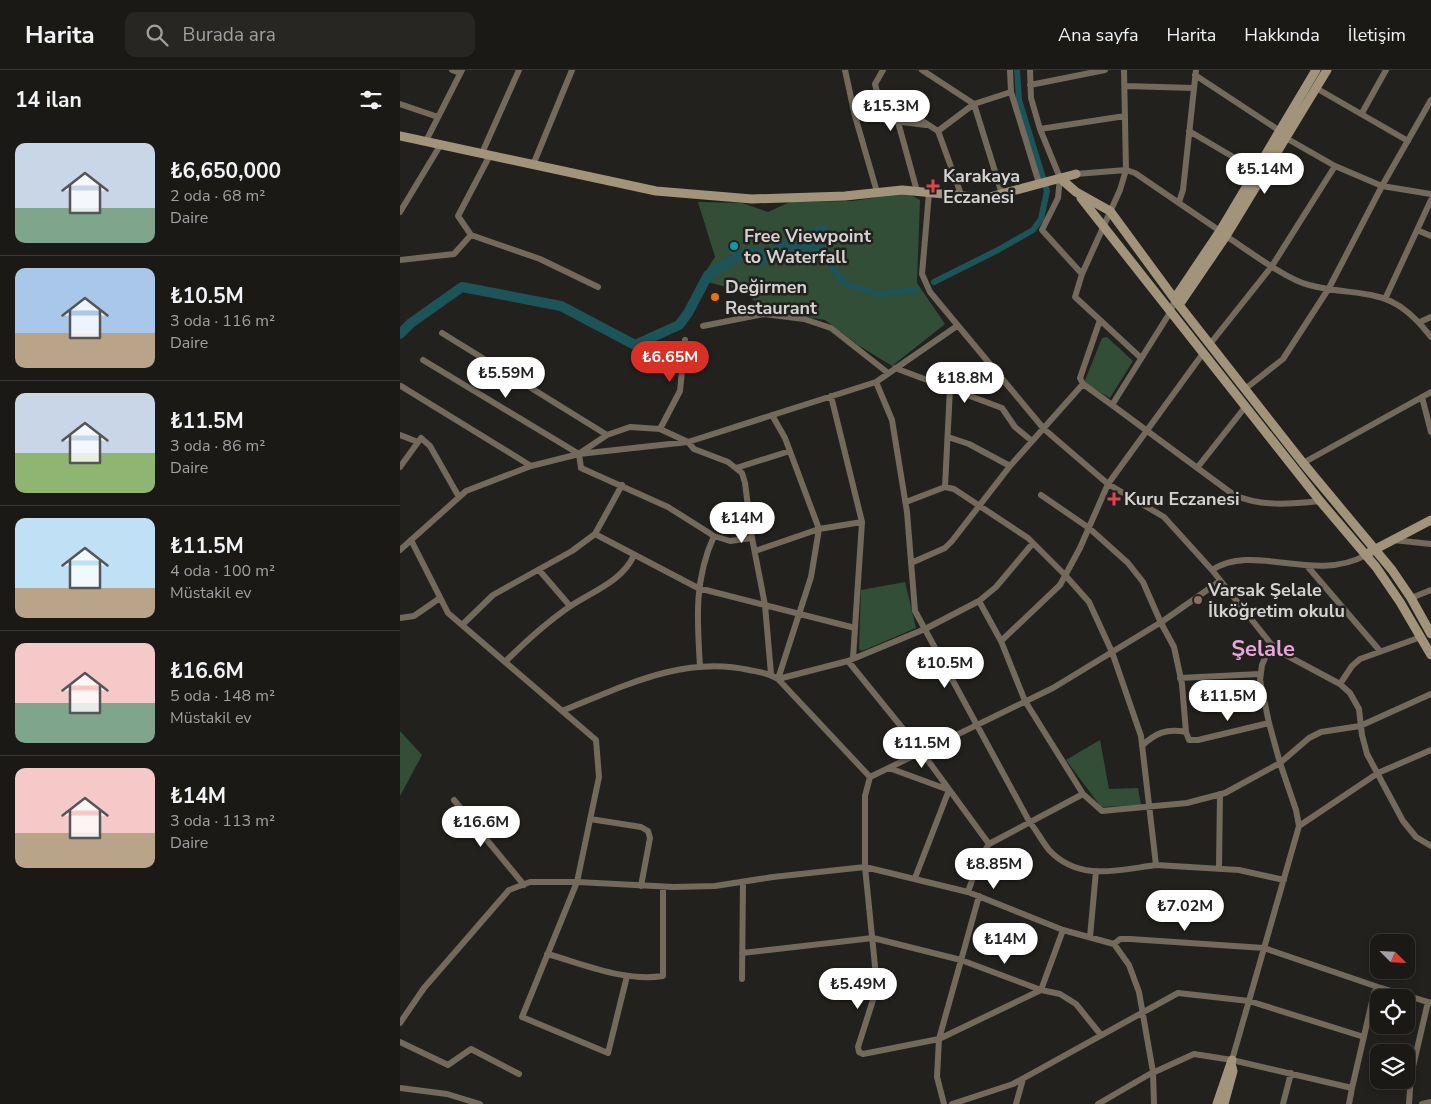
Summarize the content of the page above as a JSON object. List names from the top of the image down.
{
  "districts": ["Şelale"],
  "places": {
    "health": ["Karakaya Eczanesi", "Kuru Eczanesi"],
    "other": ["Free Viewpoint to Waterfall", "Değirmen Restaurant", "Varsak Şelale İlköğretim okulu"]
  },
  "north": "bottom right",
  "page": {
    "header": "Harita",
    "search": "Burada ara",
    "nav": [
      "Ana sayfa",
      "Harita",
      "Hakkında",
      "İletişim"
    ],
    "heading": "14 ilan",
    "price": [
      "₺15.3M",
      "₺5.14M",
      "₺6.65M",
      "₺5.59M",
      "₺18.8M",
      "₺14M",
      "₺10.5M",
      "₺11.5M",
      "₺11.5M",
      "₺16.6M",
      "₺8.85M",
      "₺7.02M",
      "₺14M",
      "₺5.49M"
    ],
    "list": [
      {
        "name": "₺6,650,000",
        "note": "2 oda · 68 m² · Daire"
      },
      {
        "name": "₺10.5M",
        "note": "3 oda · 116 m² · Daire"
      },
      {
        "name": "₺11.5M",
        "note": "3 oda · 86 m² · Daire"
      },
      {
        "name": "₺11.5M",
        "note": "4 oda · 100 m² · Müstakil ev"
      },
      {
        "name": "₺16.6M",
        "note": "5 oda · 148 m² · Müstakil ev"
      },
      {
        "name": "₺14M",
        "note": "3 oda · 113 m² · Daire"
      }
    ]
  }
}
